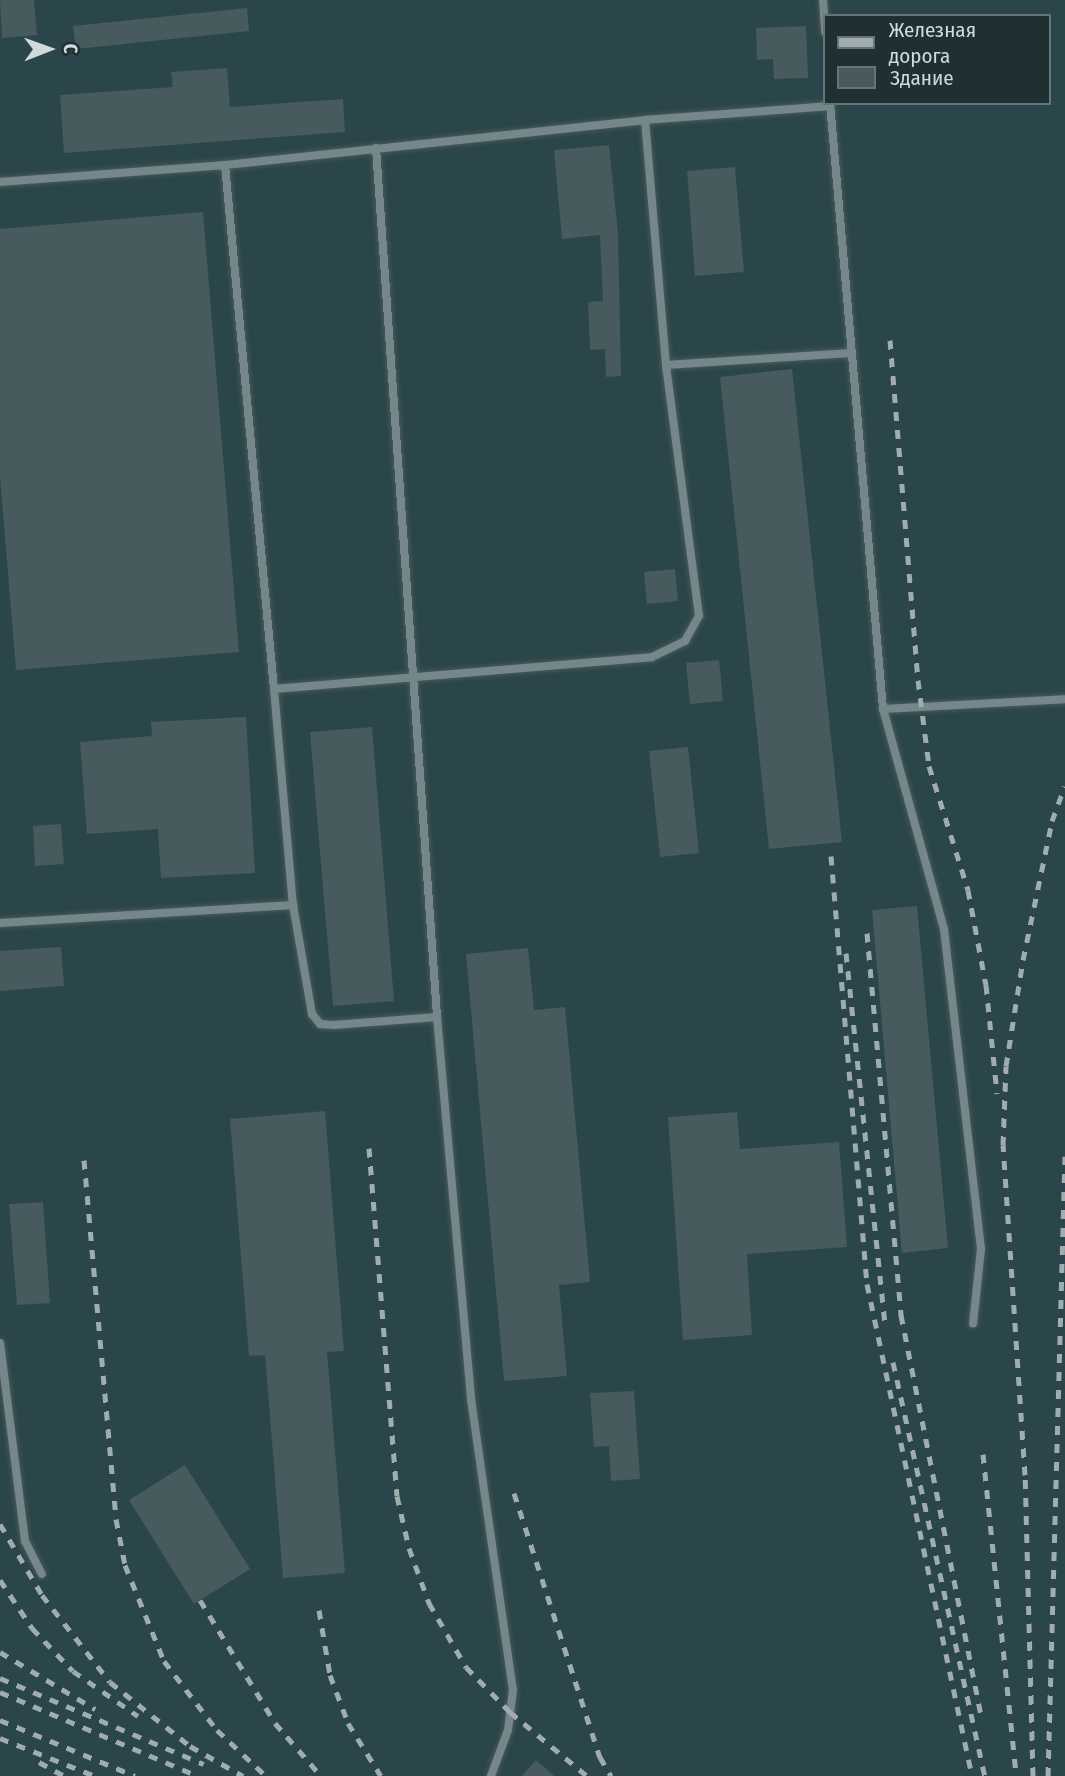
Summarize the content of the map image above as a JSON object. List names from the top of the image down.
{
  "legend": ["Железная дорога", "Здание"],
  "north": "right"
}
